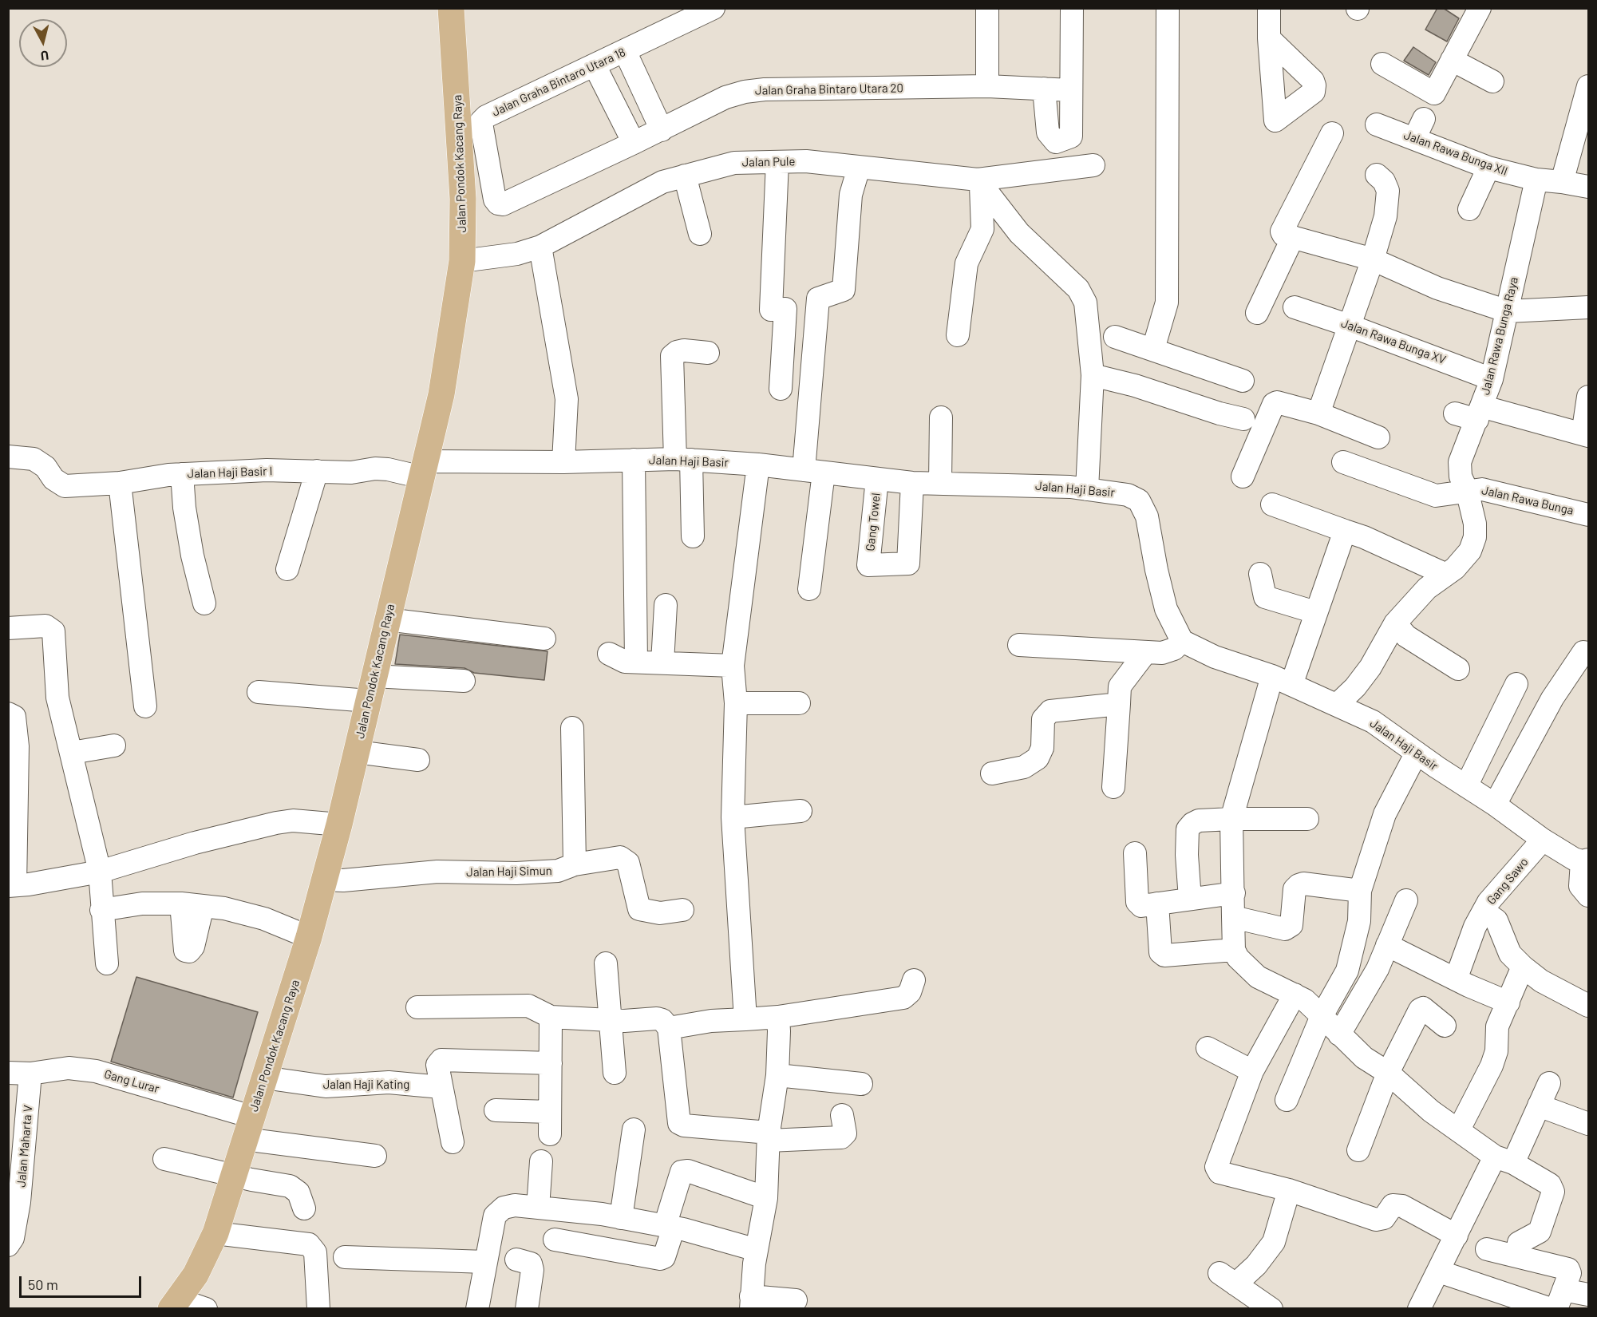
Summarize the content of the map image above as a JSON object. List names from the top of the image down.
{
  "streets": {
    "main road": ["Jalan Pondok Kacang Raya"],
    "street": [
      "Jalan Graha Bintaro Utara 18",
      "Jalan Graha Bintaro Utara 20",
      "Jalan Rawa Bunga XII",
      "Jalan Pule",
      "Jalan Rawa Bunga Raya",
      "Jalan Rawa Bunga XV",
      "Jalan Haji Basir",
      "Jalan Haji Basir I",
      "Jalan Rawa Bunga",
      "Gang Towel",
      "Jalan Haji Simun",
      "Gang Sawo",
      "Gang Lurar",
      "Jalan Haji Kating",
      "Jalan Maharta V"
    ]
  },
  "crossings": [
    ["Jalan Graha Bintaro Utara 18", "Jalan Graha Bintaro Utara 20"],
    ["Jalan Rawa Bunga XII", "Jalan Rawa Bunga Raya"],
    ["Jalan Pule", "Jalan Pondok Kacang Raya"],
    ["Jalan Pondok Kacang Raya", "Jalan Haji Basir"],
    ["Jalan Pondok Kacang Raya", "Jalan Haji Basir I"],
    ["Jalan Pondok Kacang Raya", "Jalan Haji Simun"],
    ["Jalan Pondok Kacang Raya", "Gang Lurar"],
    ["Jalan Pondok Kacang Raya", "Jalan Haji Kating"],
    ["Jalan Rawa Bunga Raya", "Jalan Rawa Bunga XV"],
    ["Jalan Rawa Bunga Raya", "Jalan Haji Basir"],
    ["Jalan Rawa Bunga Raya", "Jalan Rawa Bunga"],
    ["Jalan Haji Basir", "Jalan Haji Basir I"],
    ["Jalan Haji Basir", "Gang Towel"],
    ["Jalan Haji Basir", "Gang Sawo"],
    ["Gang Lurar", "Jalan Maharta V"]
  ],
  "scale_bar": "50 m",
  "north": "bottom"
}
